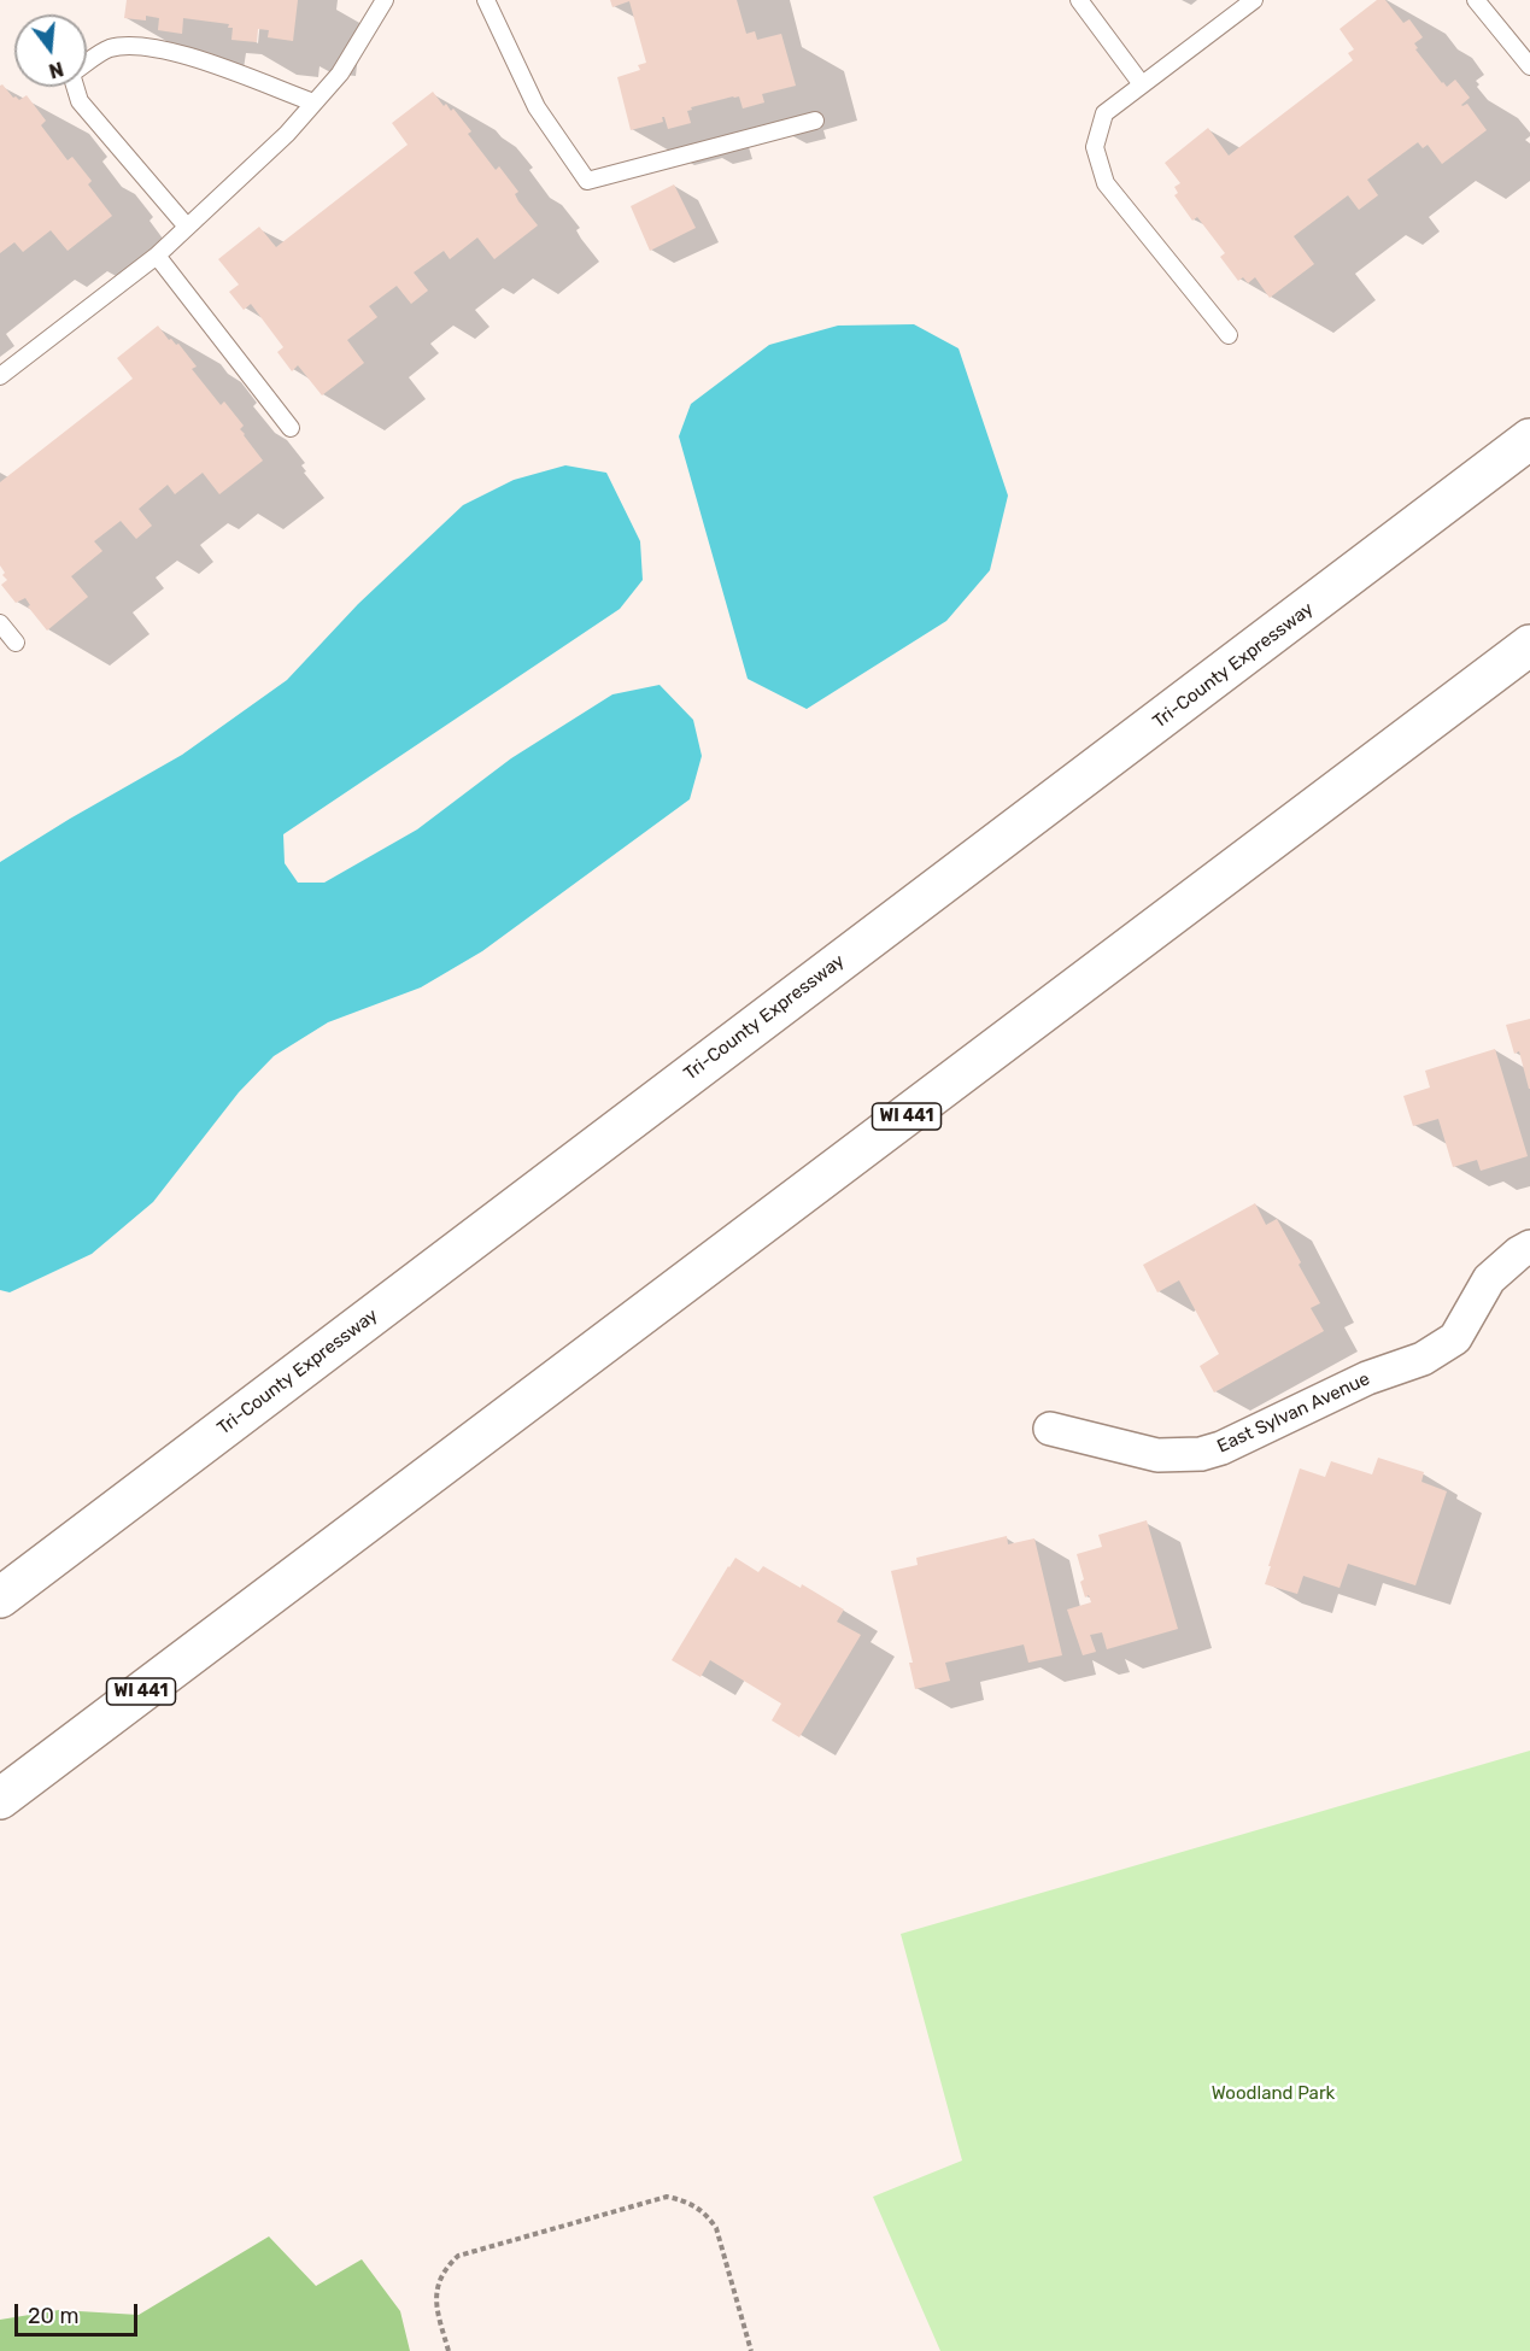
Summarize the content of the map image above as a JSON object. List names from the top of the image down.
{
  "streets": {
    "highway": ["Tri-County Expressway", "WI 441"],
    "street": ["East Sylvan Avenue"]
  },
  "parks": ["Woodland Park"],
  "scale_bar": "20 m",
  "north": "bottom"
}
